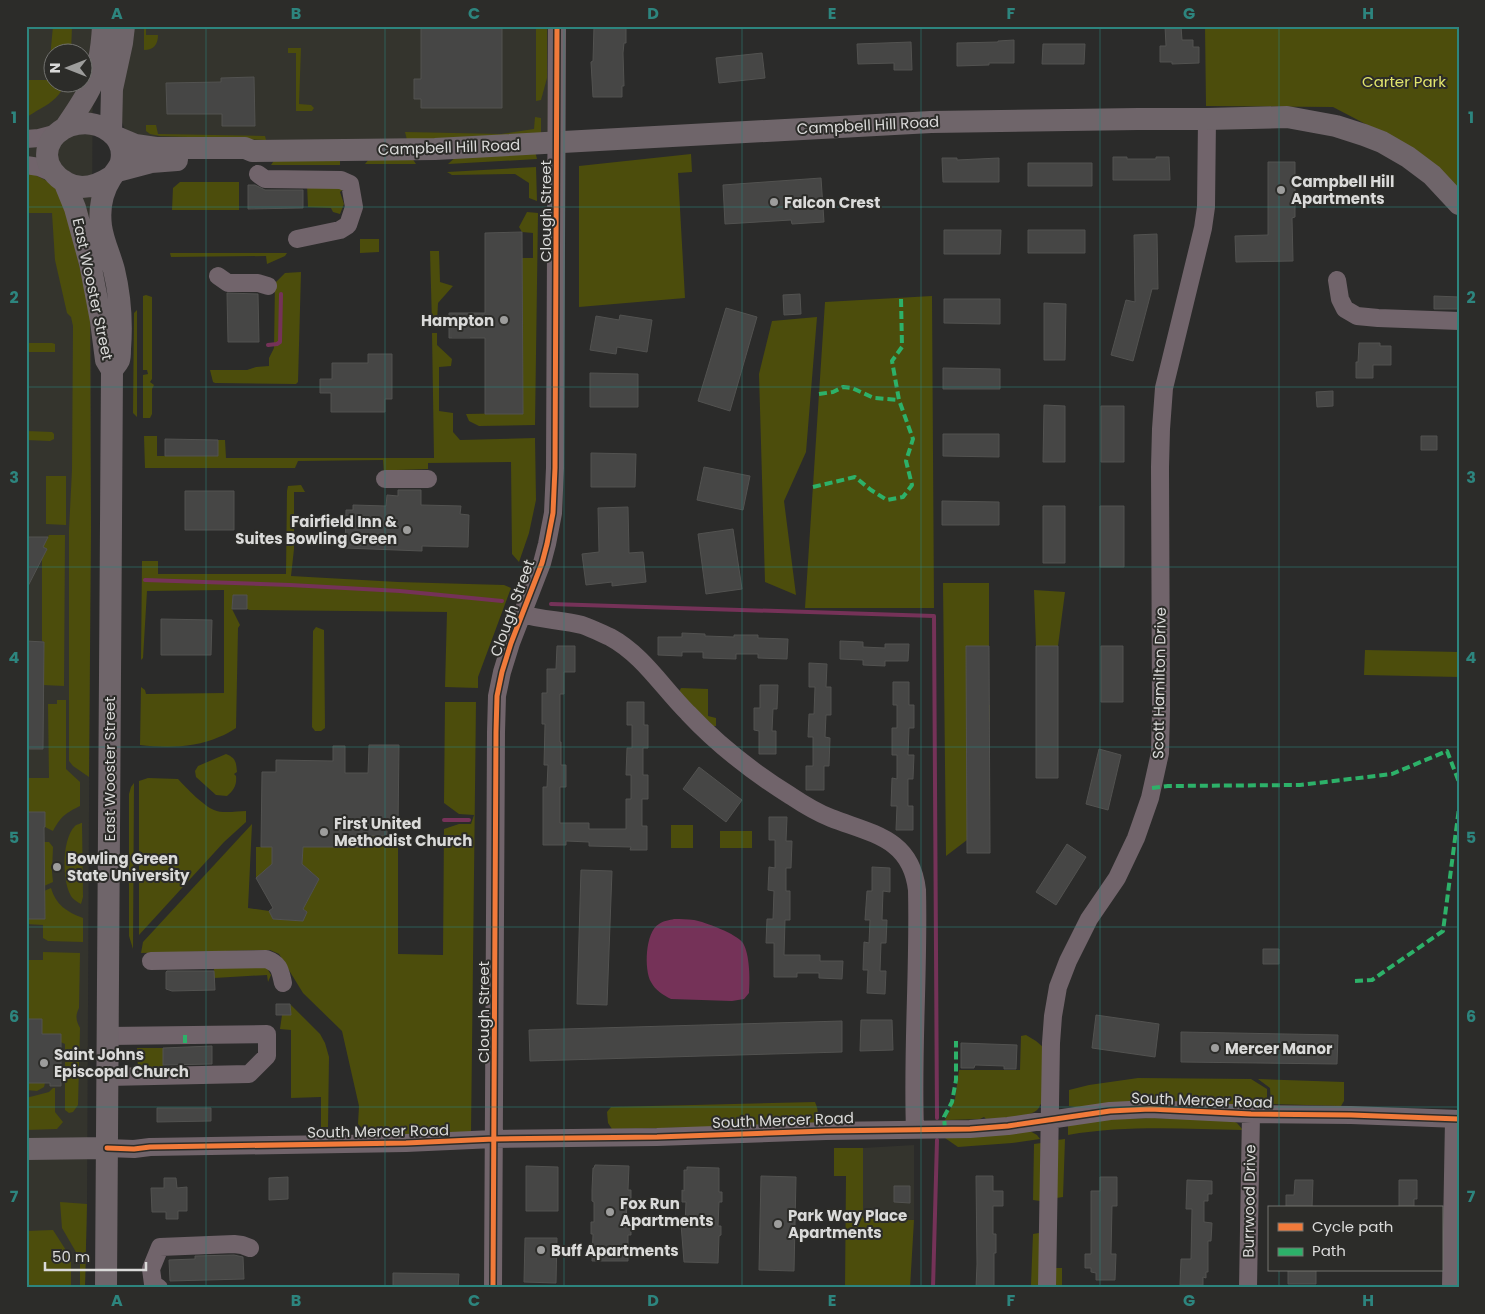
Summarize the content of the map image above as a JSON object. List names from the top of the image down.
{
  "streets": {
    "main road": ["Campbell Hill Road", "East Wooster Street"],
    "street": [
      "Clough Street",
      "Scott Hamilton Drive",
      "South Mercer Road",
      "Burrwood Drive"
    ]
  },
  "crossings": [
    ["Campbell Hill Road", "Clough Street"],
    ["Campbell Hill Road", "East Wooster Street"],
    ["Campbell Hill Road", "Scott Hamilton Drive"],
    ["Clough Street", "South Mercer Road"],
    ["East Wooster Street", "South Mercer Road"],
    ["Scott Hamilton Drive", "South Mercer Road"],
    ["South Mercer Road", "Burrwood Drive"]
  ],
  "parks": ["Carter Park"],
  "places": [
    "Campbell Hill Apartments",
    "Falcon Crest",
    "Hampton",
    "Fairfield Inn & Suites Bowling Green",
    "First United Methodist Church",
    "Bowling Green State University",
    "Mercer Manor",
    "Saint Johns Episcopal Church",
    "Fox Run Apartments",
    "Park Way Place Apartments",
    "Buff Apartments"
  ],
  "legend": ["Cycle path", "Path"],
  "scale_bar": "50 m",
  "north": "left",
  "grid": {
    "columns": [
      "A",
      "B",
      "C",
      "D",
      "E",
      "F",
      "G",
      "H"
    ],
    "rows": [
      "1",
      "2",
      "3",
      "4",
      "5",
      "6",
      "7"
    ]
  }
}
